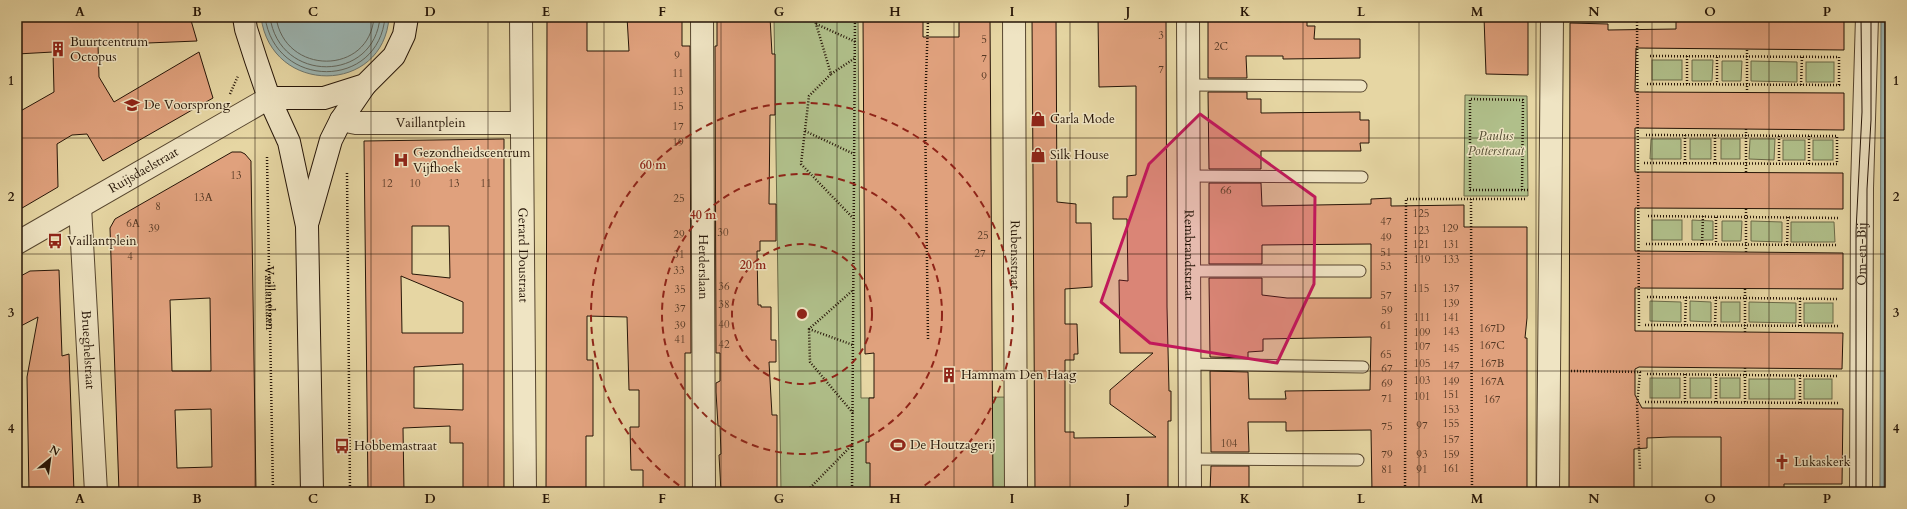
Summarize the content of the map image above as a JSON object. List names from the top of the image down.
{
  "streets": {
    "street": [
      "Vaillantplein",
      "Ruijsdaelstraat",
      "Rubensstraat",
      "Rembrandtstraat",
      "Om-en-Bij",
      "Gerard Doustraat",
      "Herderslaan",
      "Brueghelstraat"
    ],
    "path": ["Vaillantlaan"]
  },
  "crossings": [
    ["Vaillantplein", "Gerard Doustraat"],
    ["Ruijsdaelstraat", "Brueghelstraat"]
  ],
  "parks": ["Paulus Potterstraat"],
  "places": {
    "building": ["Buurtcentrum Octopus", "Hammam Den Haag"],
    "school or university": ["De Voorsprong"],
    "shop": ["Carla Mode", "Silk House"],
    "hospital": ["Gezondheidscentrum Vijfhoek"],
    "bus stop": ["Vaillantplein", "Hobbemastraat"],
    "sports": ["De Houtzagerij"],
    "church": ["Lukaskerk"]
  },
  "house_numbers": [
    "3",
    "5",
    "2C",
    "9",
    "7",
    "7",
    "11",
    "9",
    "13",
    "15",
    "17",
    "19",
    "13",
    "12",
    "10",
    "13",
    "11",
    "66",
    "13A",
    "25",
    "8",
    "125",
    "47",
    "6A",
    "39",
    "129",
    "123",
    "30",
    "29",
    "25",
    "49",
    "121",
    "131",
    "51",
    "27",
    "31",
    "4",
    "119",
    "133",
    "53",
    "33",
    "36",
    "115",
    "137",
    "35",
    "57",
    "139",
    "38",
    "37",
    "59",
    "111",
    "141",
    "40",
    "39",
    "61",
    "167D",
    "143",
    "109",
    "41",
    "42",
    "167C",
    "107",
    "145",
    "65",
    "105",
    "167B",
    "147",
    "67",
    "103",
    "149",
    "167A",
    "69",
    "151",
    "101",
    "71",
    "167",
    "153",
    "155",
    "97",
    "75",
    "157",
    "104",
    "79",
    "93",
    "159",
    "161",
    "81",
    "91"
  ],
  "north": "top right",
  "grid": {
    "columns": [
      "A",
      "B",
      "C",
      "D",
      "E",
      "F",
      "G",
      "H",
      "I",
      "J",
      "K",
      "L",
      "M",
      "N",
      "O",
      "P"
    ],
    "rows": [
      "1",
      "2",
      "3",
      "4"
    ]
  },
  "rings": ["60 m", "40 m", "20 m"]
}
